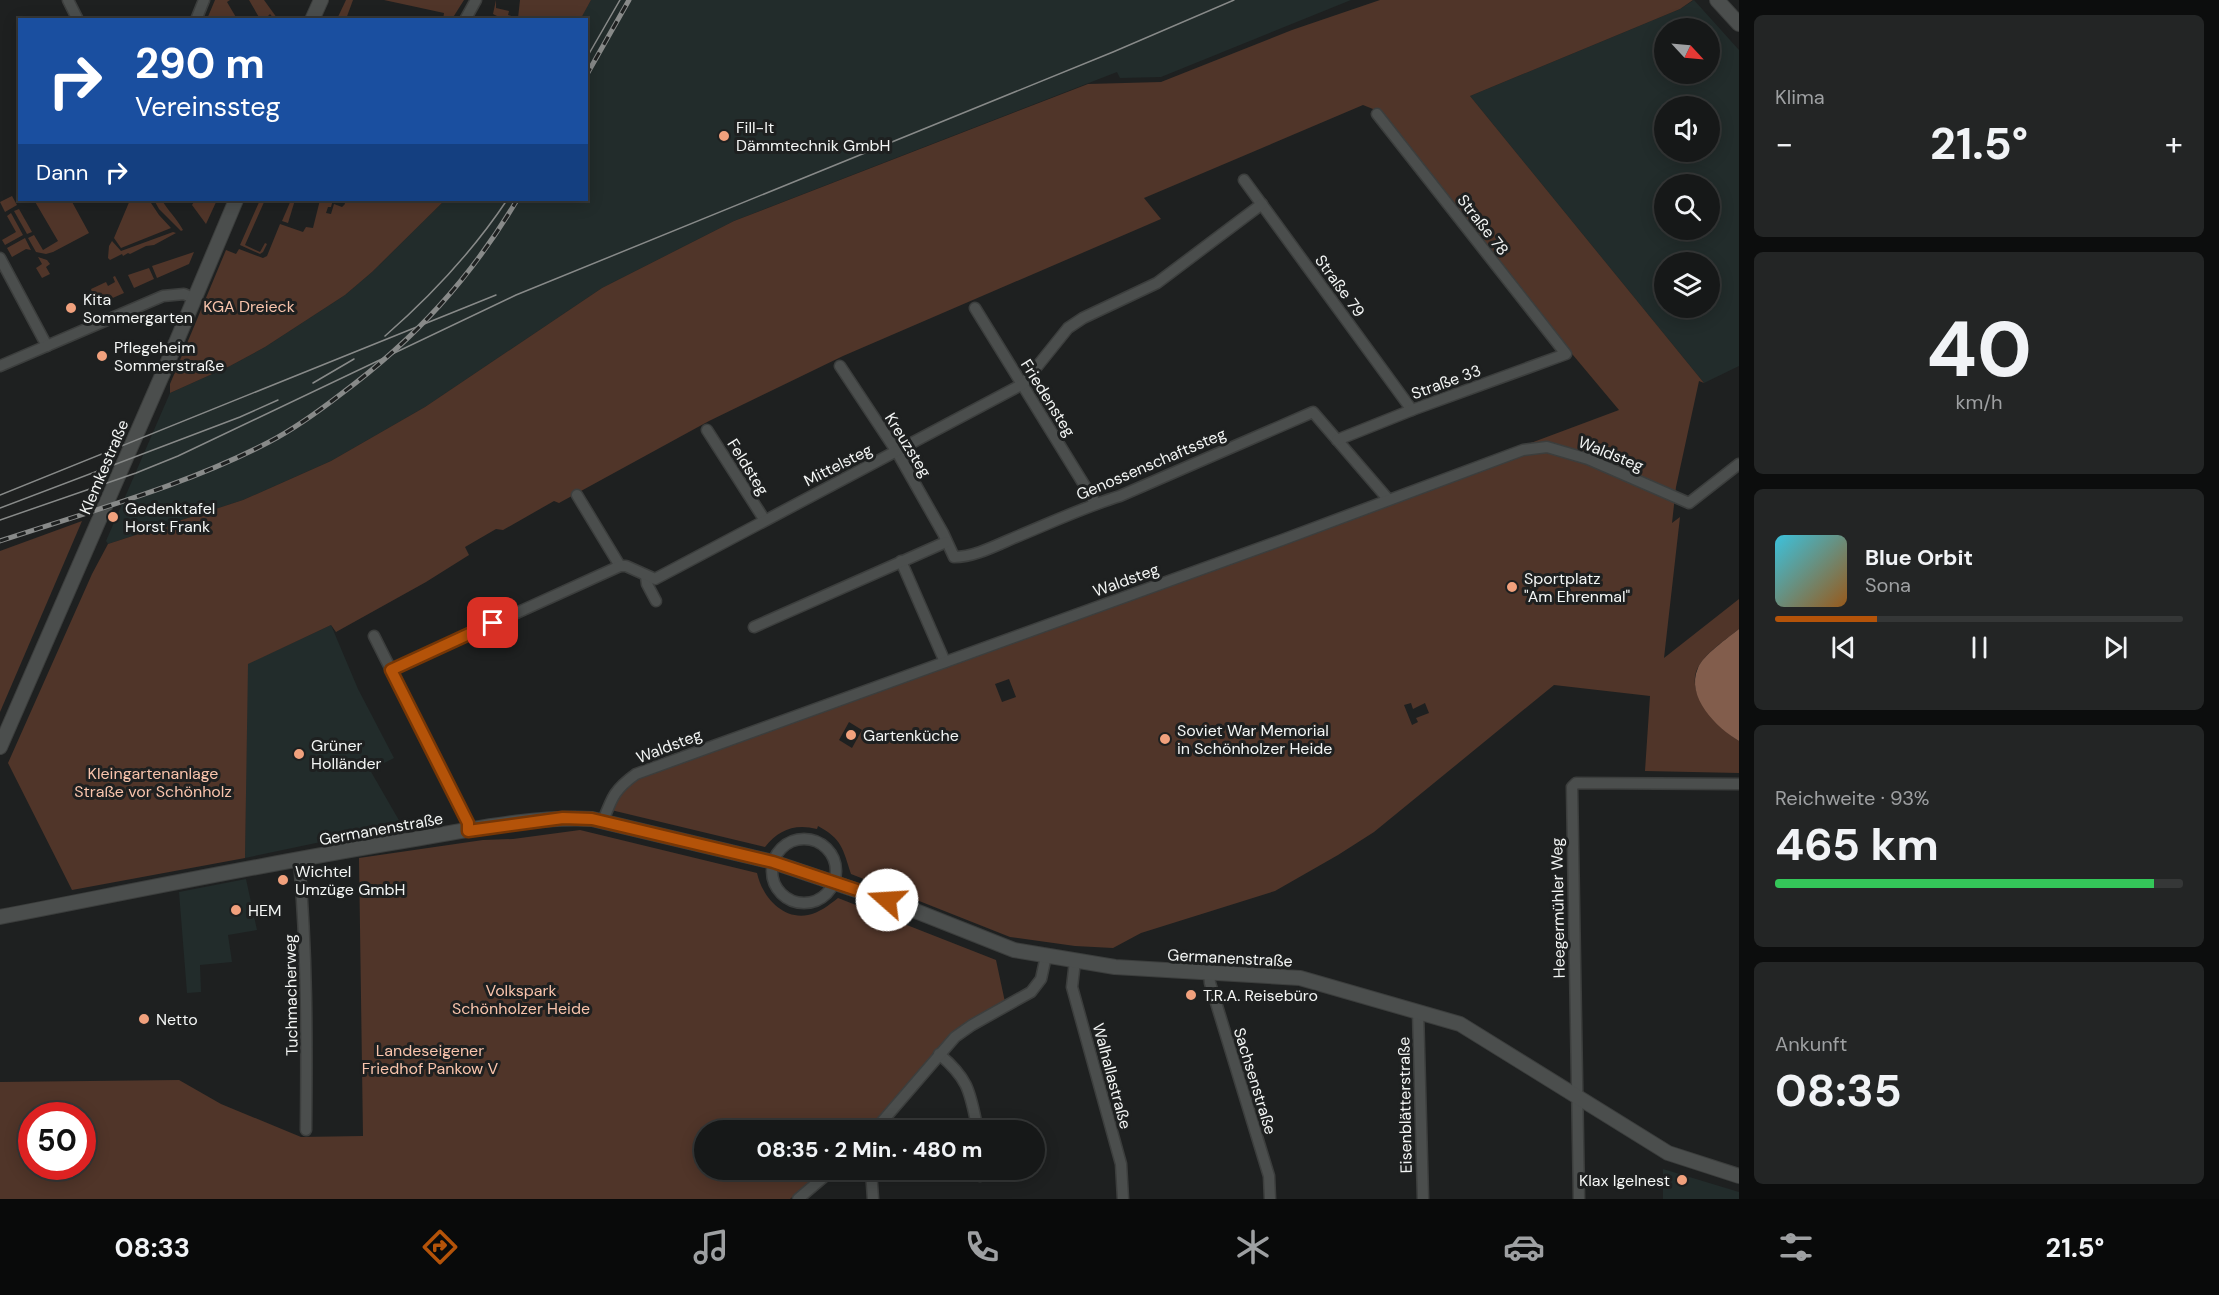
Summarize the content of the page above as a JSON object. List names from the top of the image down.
{
  "streets": {
    "main road": ["Klemkestraße", "Germanenstraße"],
    "street": [
      "Straße 78",
      "Straße 79",
      "Straße 33",
      "Friedensteg",
      "Kreuzsteg",
      "Waldsteg",
      "Genossenschaftssteg",
      "Mittelsteg",
      "Feldsteg",
      "Heegermühler Weg",
      "Tuchmacherweg",
      "Walhallastraße",
      "Sachsenstraße",
      "Eisenblätterstraße"
    ]
  },
  "crossings": [
    ["Straße 78", "Straße 33"],
    ["Straße 79", "Straße 33"],
    ["Straße 79", "Mittelsteg"],
    ["Straße 33", "Genossenschaftssteg"],
    ["Friedensteg", "Genossenschaftssteg"],
    ["Friedensteg", "Mittelsteg"],
    ["Kreuzsteg", "Genossenschaftssteg"],
    ["Kreuzsteg", "Mittelsteg"],
    ["Waldsteg", "Genossenschaftssteg"],
    ["Waldsteg", "Germanenstraße"],
    ["Mittelsteg", "Feldsteg"],
    ["Germanenstraße", "Heegermühler Weg"],
    ["Germanenstraße", "Tuchmacherweg"],
    ["Germanenstraße", "Walhallastraße"],
    ["Germanenstraße", "Sachsenstraße"],
    ["Germanenstraße", "Eisenblätterstraße"]
  ],
  "parks": [
    "KGA Dreieck",
    "Kleingartenanlage Straße vor Schönholz",
    "Volkspark Schönholzer Heide",
    "Landeseigener Friedhof Pankow V"
  ],
  "places": [
    "Fill-It Dämmtechnik GmbH",
    "Kita Sommergarten",
    "Pflegeheim Sommerstraße",
    "Gedenktafel Horst Frank",
    "Sportplatz \"Am Ehrenmal\"",
    "Gartenküche",
    "Soviet War Memorial in Schönholzer Heide",
    "Grüner Holländer",
    "Wichtel Umzüge GmbH",
    "HEM",
    "T.R.A. Reisebüro",
    "Netto",
    "Klax Igelnest"
  ],
  "north": "bottom right",
  "page": {
    "tile": [
      "Klima",
      ["40", "km/h"],
      ["Reichweite · 93%", "465 km"],
      ["Ankunft", "08:35"]
    ],
    "turn": ["290 m", "Vereinssteg"],
    "heat": ["−", "21.5°", "+"],
    "then": "Dann",
    "song": ["Blue Orbit", "Sona"],
    "limit": "50",
    "trip": "08:35 · 2 Min. · 480 m",
    "tabs": ["08:33", "21.5°"]
  }
}
